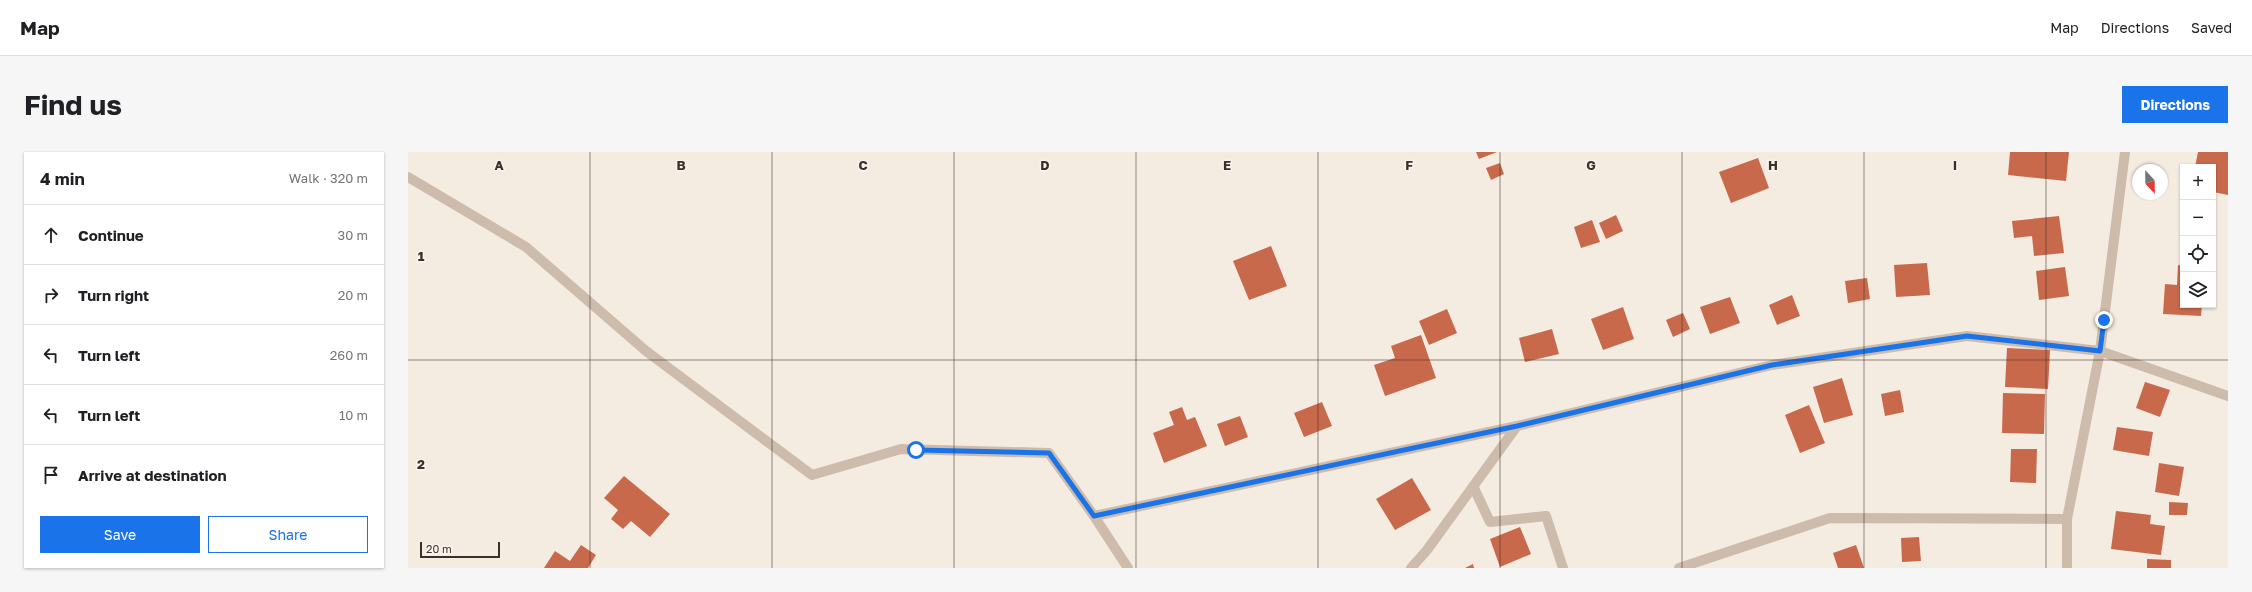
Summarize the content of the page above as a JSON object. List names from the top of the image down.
{
  "scale_bar": "20 m",
  "north": "bottom",
  "page": {
    "header": "Map",
    "nav": ["Map", "Directions", "Saved"],
    "buttons": [
      "Directions",
      ["Save", "Share"]
    ],
    "title": "Find us",
    "heading": ["4 min", "Walk · 320 m"],
    "map_buttons": ["+", "−"],
    "list": [
      ["Continue", "30 m"],
      ["Turn right", "20 m"],
      ["Turn left", "260 m"],
      ["Turn left", "10 m"],
      "Arrive at destination"
    ],
    "scale": "20 m"
  },
  "grid": {
    "columns": [
      "A",
      "B",
      "C",
      "D",
      "E",
      "F",
      "G",
      "H",
      "I"
    ],
    "rows": ["1", "2"]
  }
}
